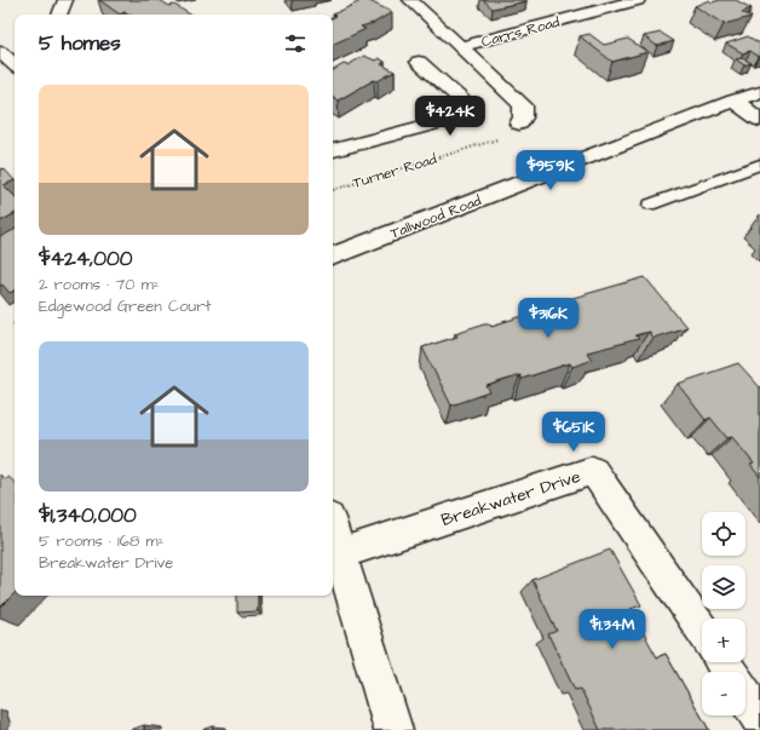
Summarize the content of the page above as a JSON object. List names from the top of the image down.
{
  "streets": {
    "street": ["Carrs Road", "Tallwood Road", "Breakwater Drive"],
    "path": ["Turner Road"]
  },
  "page": {
    "heading": "5 homes",
    "list": [
      {
        "name": "$424,000",
        "note": "2 rooms · 70 m² · Edgewood Green Court"
      },
      {
        "name": "$1,340,000",
        "note": "5 rooms · 168 m² · Breakwater Drive"
      }
    ],
    "price": [
      "$424K",
      "$959K",
      "$316K",
      "$651K",
      "$1.34M"
    ],
    "map_buttons": ["+", "−"]
  }
}
